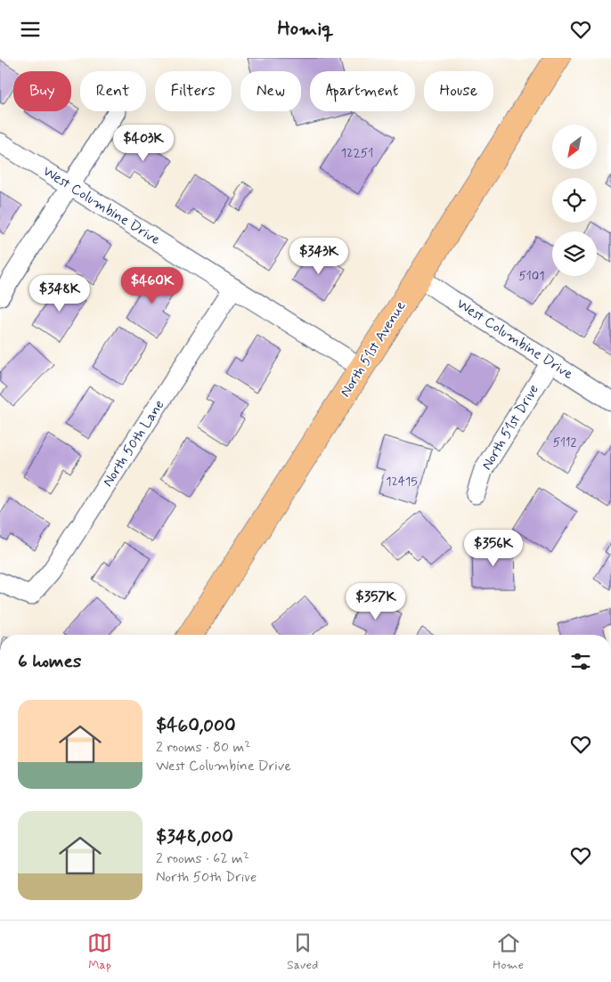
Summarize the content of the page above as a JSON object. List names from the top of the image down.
{
  "streets": {
    "main road": ["North 51st Avenue"],
    "street": ["West Columbine Drive", "North 51st Drive", "North 50th Lane"]
  },
  "crossings": [
    ["West Columbine Drive", "North 51st Avenue"],
    ["West Columbine Drive", "North 51st Drive"],
    ["West Columbine Drive", "North 50th Lane"]
  ],
  "house_numbers": [
    "12251",
    "5101",
    "5112",
    "12415"
  ],
  "north": "bottom left",
  "page": {
    "header": "Homiq",
    "chip": [
      "Buy",
      "Rent",
      "Filters",
      "New",
      "Apartment",
      "House"
    ],
    "price": [
      "$403K",
      "$343K",
      "$460K",
      "$348K",
      "$356K",
      "$357K"
    ],
    "heading": "6 homes",
    "list": [
      {
        "name": "$460,000",
        "note": "2 rooms · 80 m² · West Columbine Drive"
      },
      {
        "name": "$348,000",
        "note": "2 rooms · 62 m² · North 50th Drive"
      }
    ],
    "tabs": ["Map", "Saved", "Home"]
  }
}
